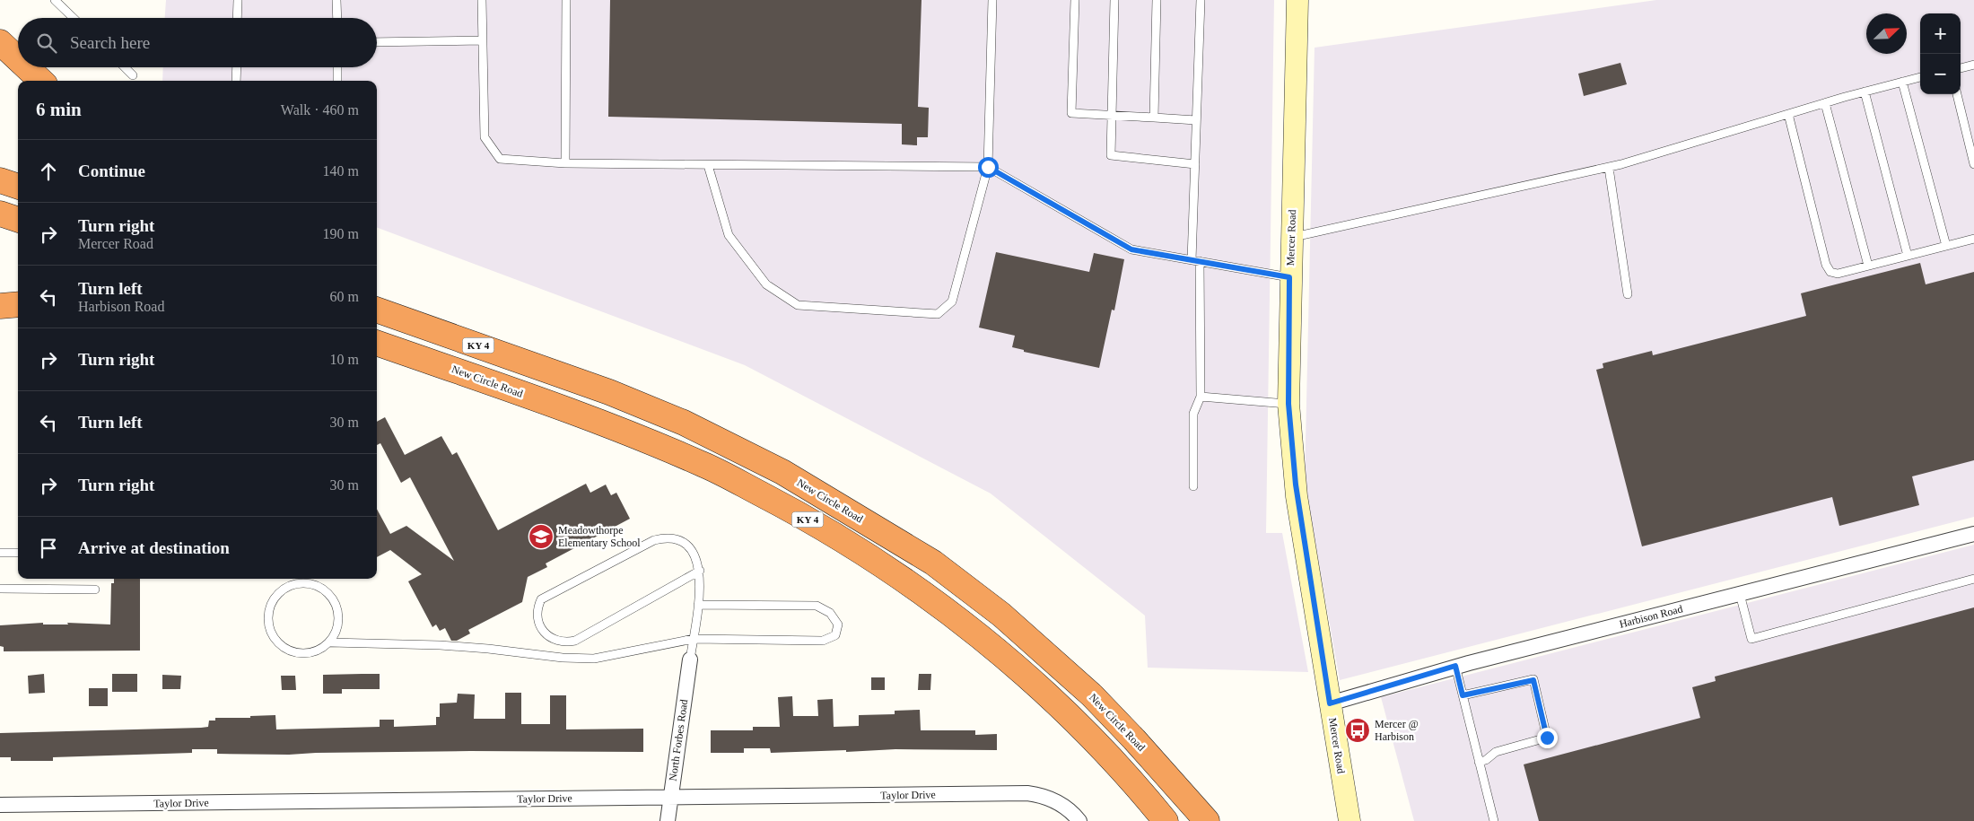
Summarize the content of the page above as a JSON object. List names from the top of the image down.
{
  "streets": {
    "highway": ["KY 4", "New Circle Road"],
    "street": [
      "Mercer Road",
      "Harbison Road",
      "North Forbes Road",
      "Taylor Drive"
    ]
  },
  "crossings": [
    ["Mercer Road", "Harbison Road"],
    ["North Forbes Road", "Taylor Drive"]
  ],
  "places": {
    "school or university": ["Meadowthorpe Elementary School"],
    "bus stop": ["Mercer @ Harbison"]
  },
  "north": "top right",
  "page": {
    "map_buttons": ["+", "−"],
    "search": "Search here",
    "heading": ["6 min", "Walk · 460 m"],
    "list": [
      ["Continue", "140 m"],
      ["Turn right", "Mercer Road", "190 m"],
      ["Turn left", "Harbison Road", "60 m"],
      ["Turn right", "10 m"],
      ["Turn left", "30 m"],
      ["Turn right", "30 m"],
      "Arrive at destination"
    ]
  }
}
